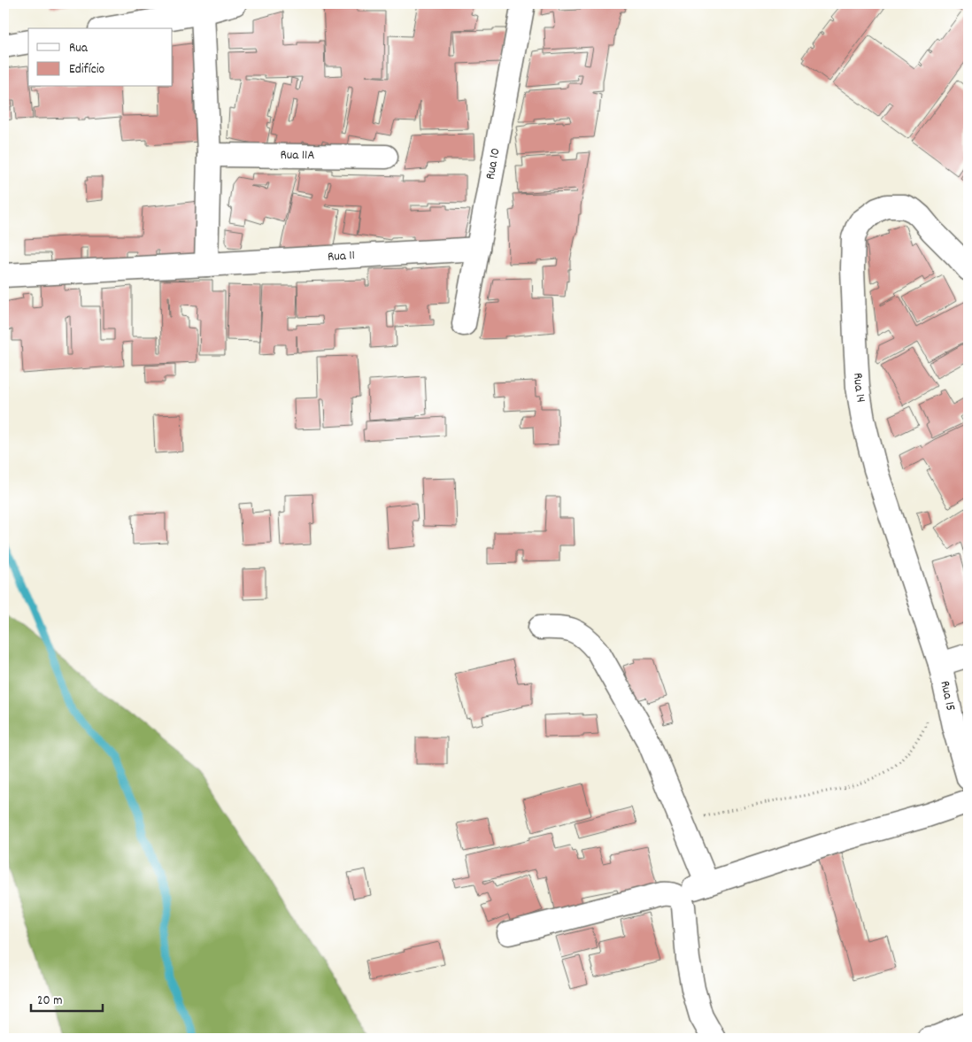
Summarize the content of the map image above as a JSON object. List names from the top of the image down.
{
  "streets": {
    "street": [
      "Rua 11A",
      "Rua 10",
      "Rua 11",
      "Rua 14",
      "Rua 15"
    ]
  },
  "crossings": [
    ["Rua 10", "Rua 11"],
    ["Rua 14", "Rua 15"]
  ],
  "legend": ["Rua", "Edifício"],
  "scale_bar": "20 m"
}
